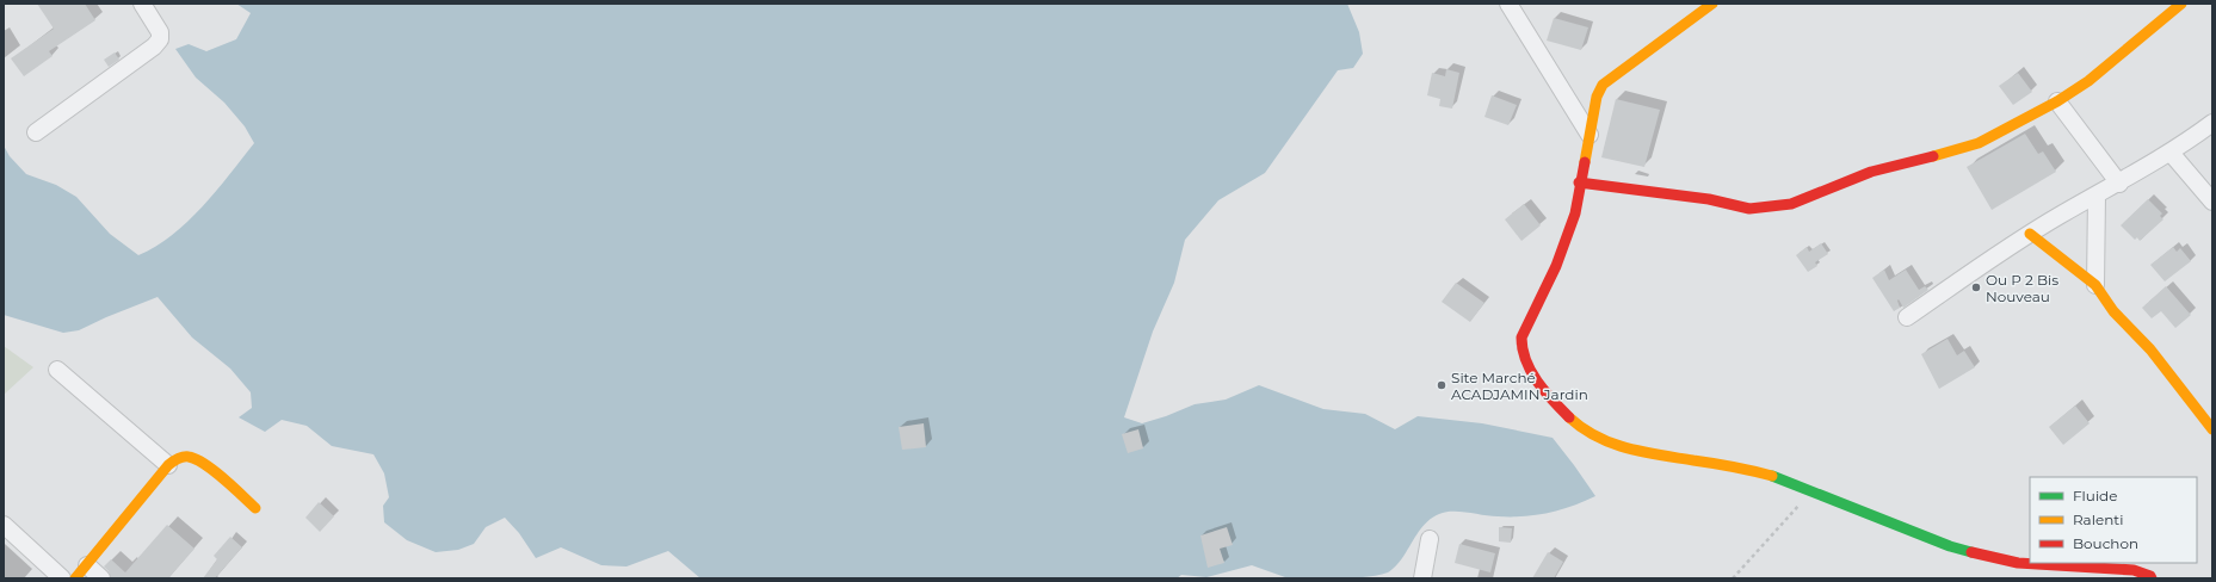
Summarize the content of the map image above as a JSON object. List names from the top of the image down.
{
  "places": ["Ou P 2 Bis Nouveau", "Site Marché ACADJAMIN Jardin"],
  "legend": ["Fluide", "Ralenti", "Bouchon"]
}
